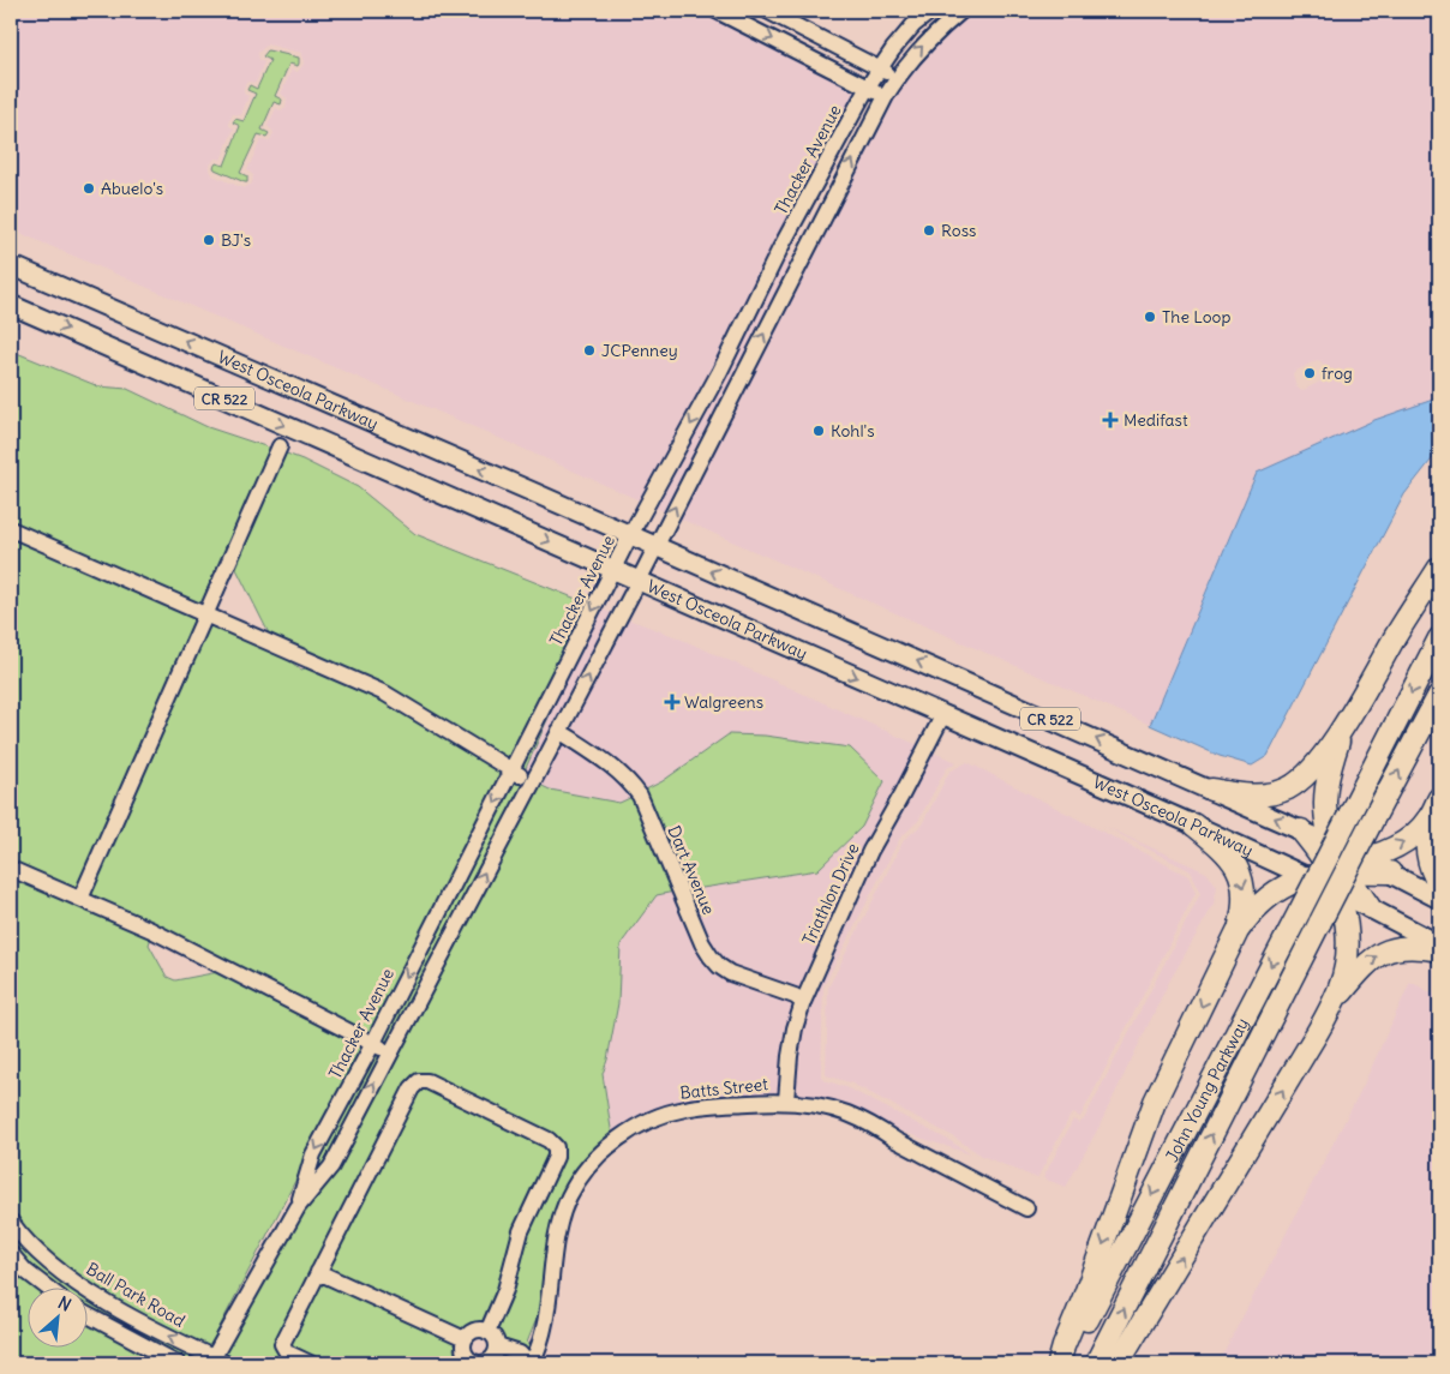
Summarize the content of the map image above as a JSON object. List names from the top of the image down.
{
  "streets": {
    "highway": ["John Young Parkway"],
    "main road": ["West Osceola Parkway", "CR 522"],
    "street": [
      "Thacker Avenue",
      "Dart Avenue",
      "Triathlon Drive",
      "Batts Street",
      "Ball Park Road"
    ]
  },
  "crossings": [
    ["Thacker Avenue", "West Osceola Parkway"],
    ["Thacker Avenue", "Dart Avenue"],
    ["Thacker Avenue", "Ball Park Road"],
    ["West Osceola Parkway", "Triathlon Drive"],
    ["Dart Avenue", "Triathlon Drive"],
    ["Triathlon Drive", "Batts Street"]
  ],
  "places": {
    "other": [
      "Abuelo's",
      "Ross",
      "BJ's",
      "The Loop",
      "JCPenney",
      "frog",
      "Kohl's"
    ],
    "health": ["Medifast", "Walgreens"]
  },
  "north": "top right"
}
